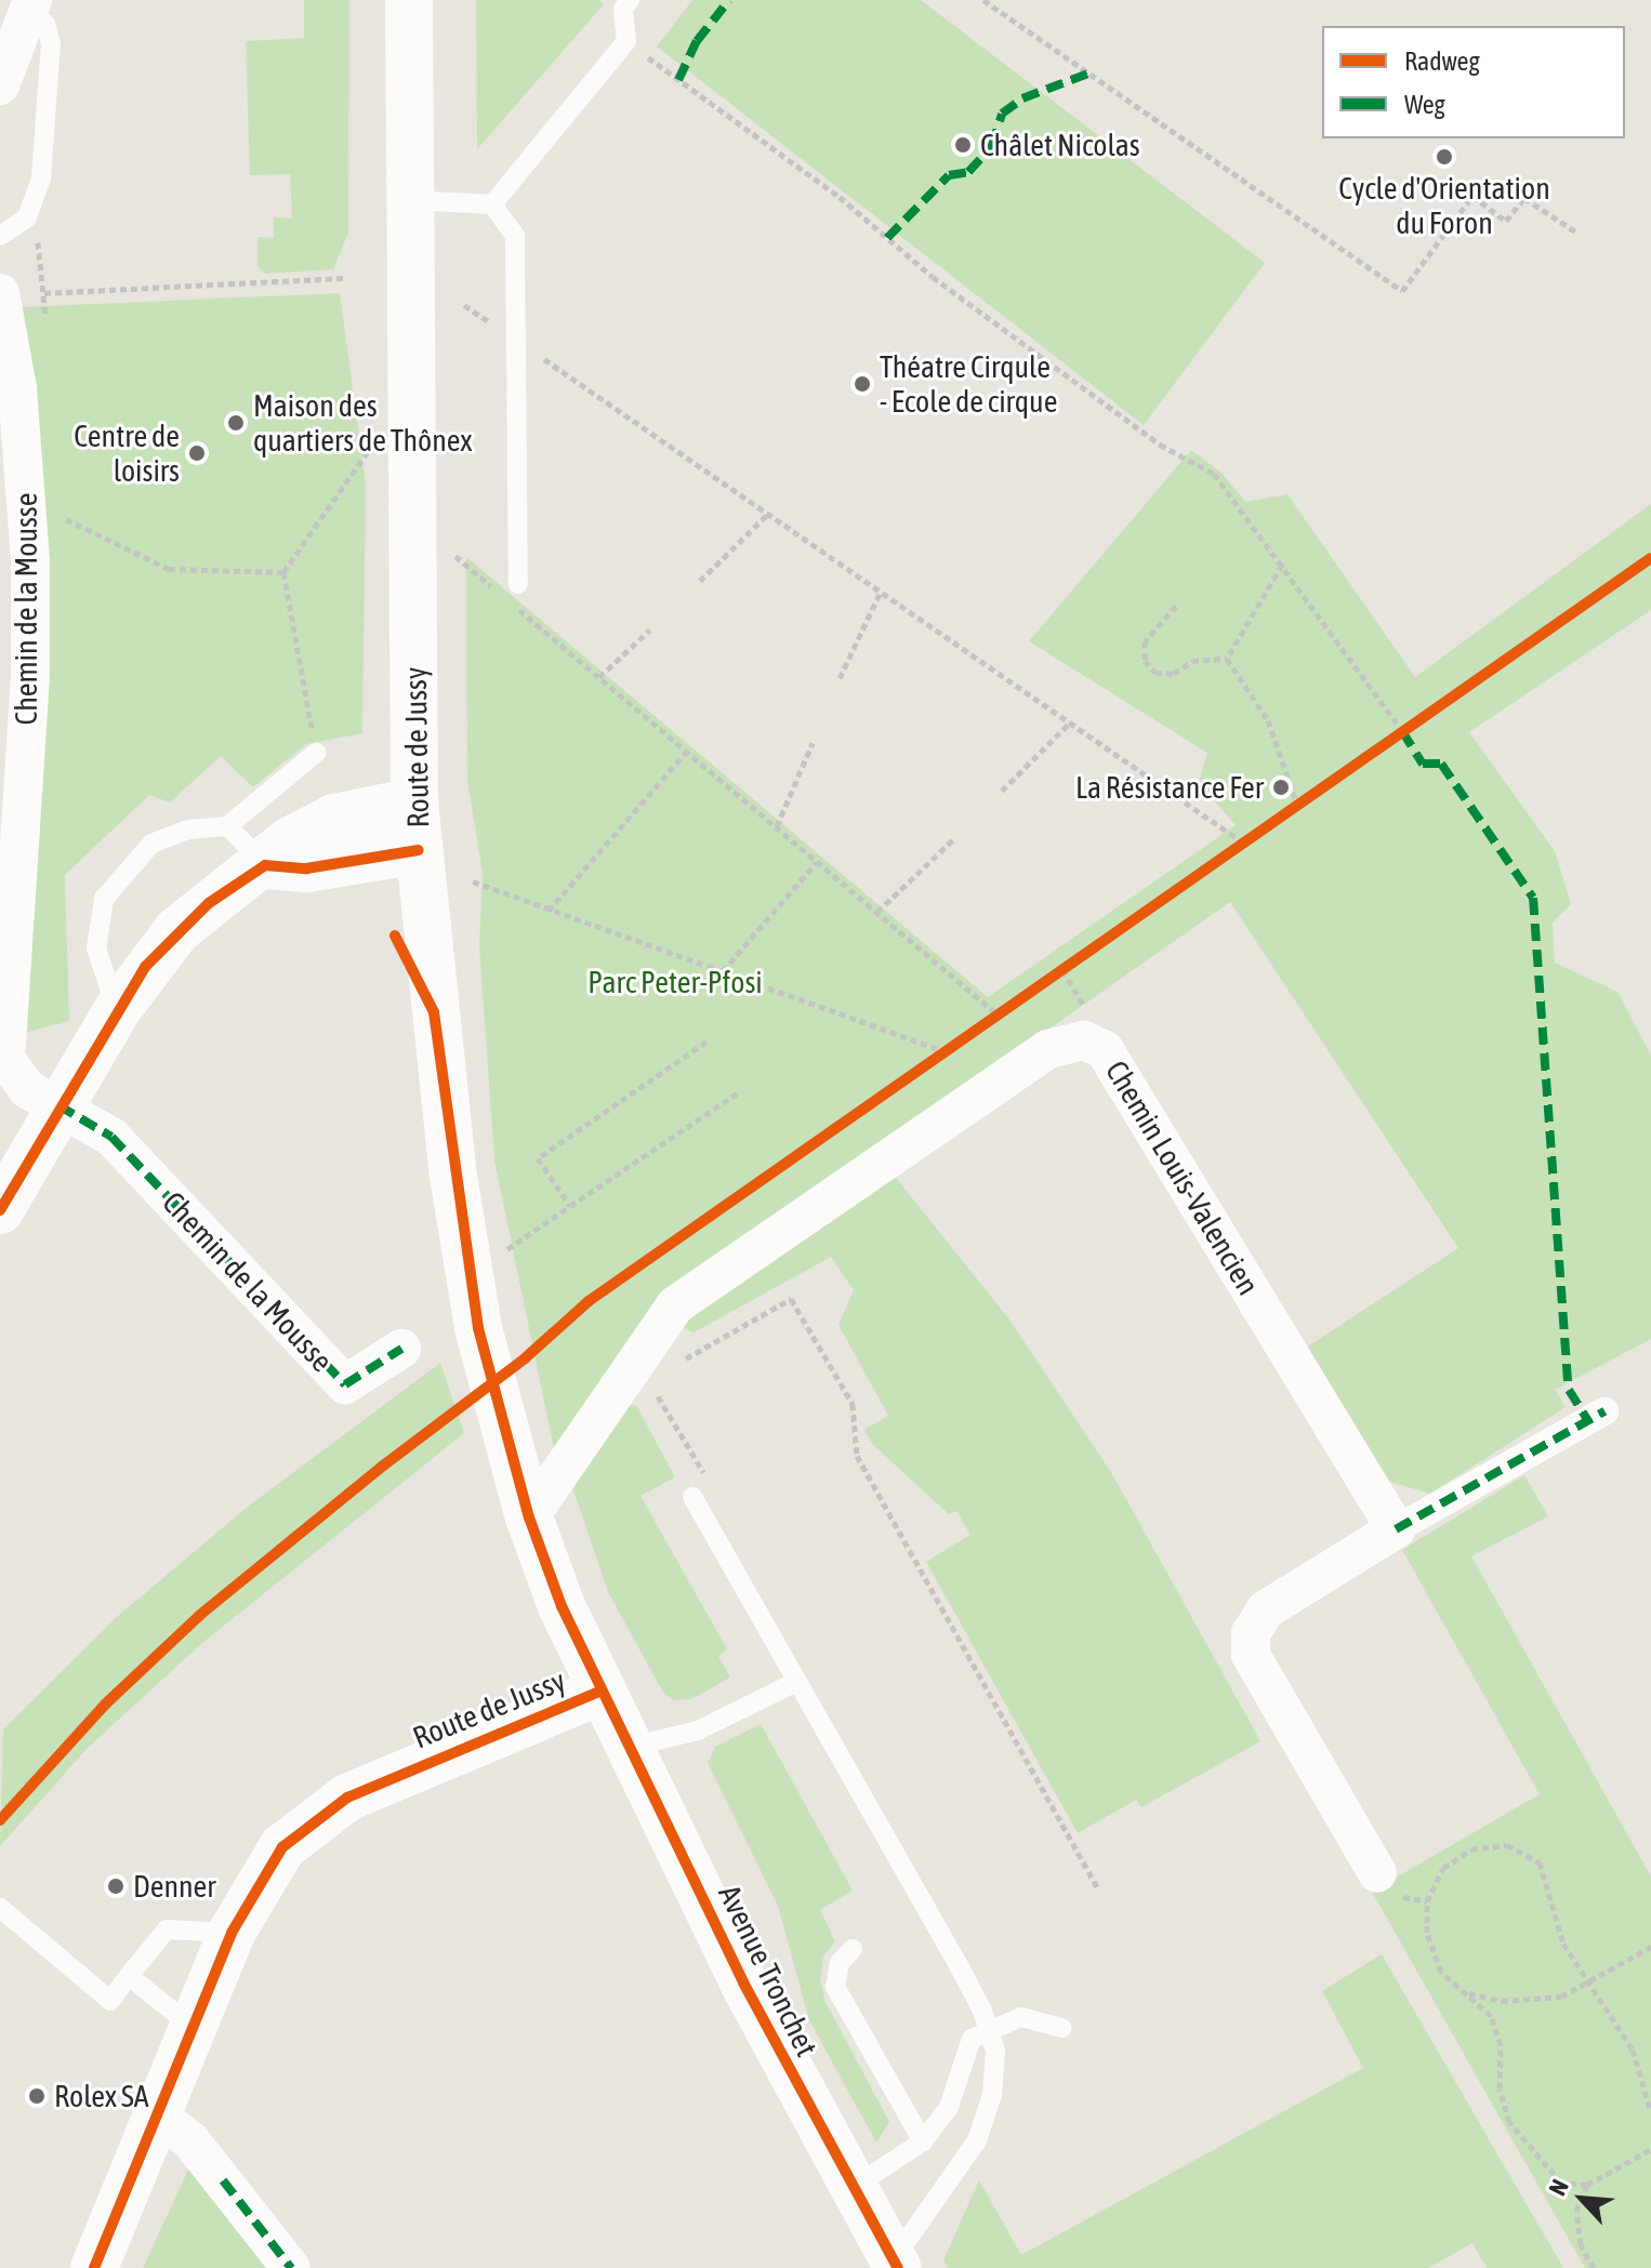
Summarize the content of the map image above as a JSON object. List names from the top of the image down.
{
  "streets": {
    "main road": ["Route de Jussy", "Avenue Tronchet"],
    "street": ["Chemin de la Mousse", "Chemin Louis-Valencien"]
  },
  "crossings": [
    ["Route de Jussy", "Chemin Louis-Valencien"],
    ["Route de Jussy", "Avenue Tronchet"]
  ],
  "parks": ["Parc Peter-Pfosi"],
  "places": [
    "Châlet Nicolas",
    "Cycle d'Orientation du Foron",
    "Théatre Cirqule - Ecole de cirque",
    "Maison des quartiers de Thônex",
    "Centre de loisirs",
    "La Résistance Fer",
    "Denner",
    "Rolex SA"
  ],
  "legend": ["Radweg", "Weg"],
  "north": "top left"
}
